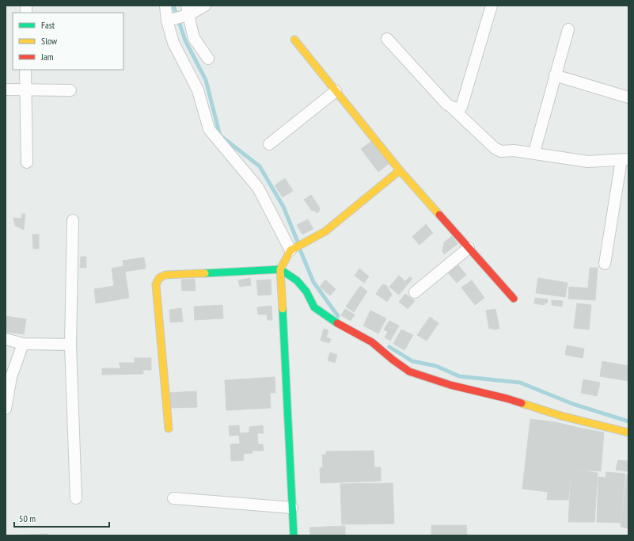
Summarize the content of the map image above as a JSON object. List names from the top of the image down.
{
  "legend": ["Fast", "Slow", "Jam"],
  "scale_bar": "50 m"
}
